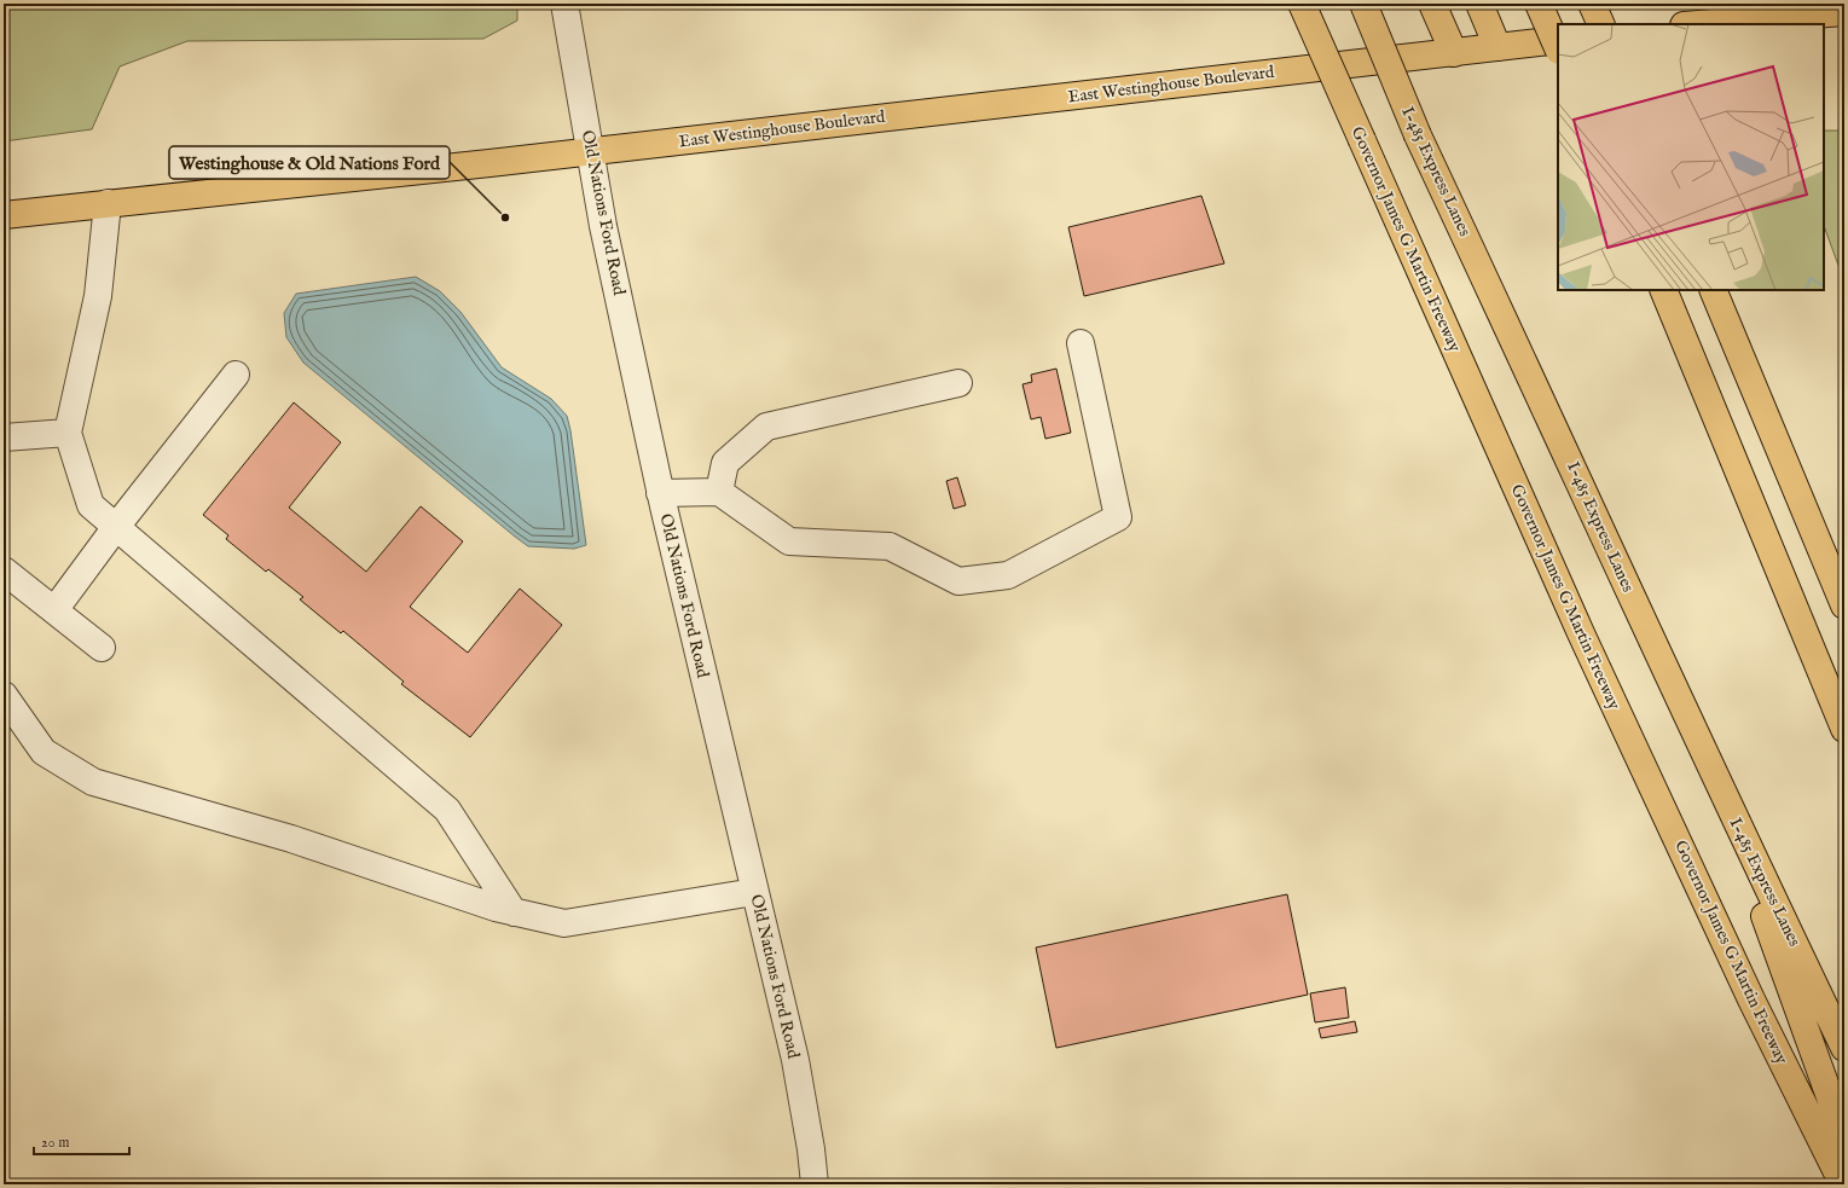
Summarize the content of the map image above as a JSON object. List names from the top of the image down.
{
  "streets": {
    "main road": ["East Westinghouse Boulevard", "I-485 Express Lanes", "Governor James G Martin Freeway"],
    "street": ["Old Nations Ford Road"]
  },
  "crossings": [
    ["East Westinghouse Boulevard", "Old Nations Ford Road"]
  ],
  "places": ["Westinghouse & Old Nations Ford"],
  "scale_bar": "20 m"
}
